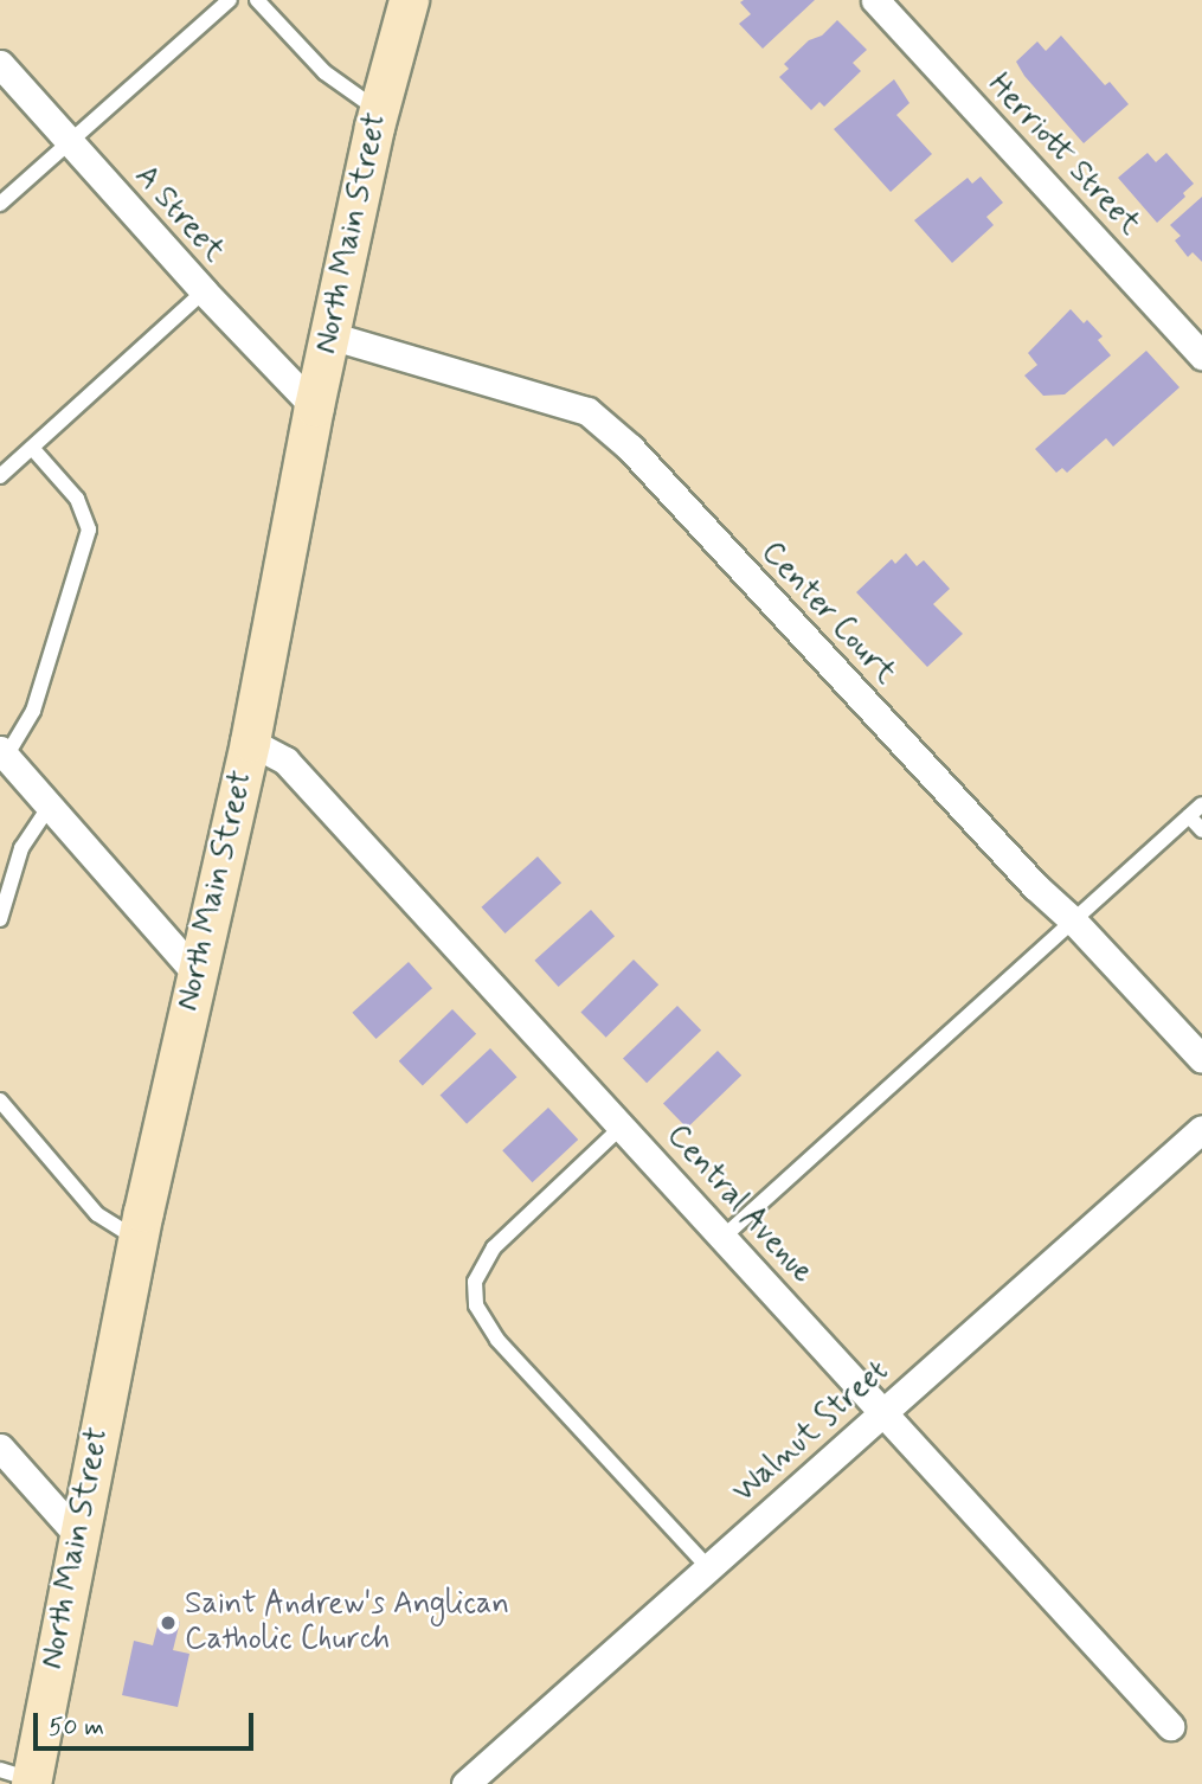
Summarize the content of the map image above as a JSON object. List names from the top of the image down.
{
  "streets": {
    "street": [
      "Herriott Street",
      "A Street",
      "North Main Street",
      "Center Court",
      "Central Avenue",
      "Walnut Street"
    ]
  },
  "crossings": [
    ["A Street", "North Main Street"],
    ["North Main Street", "Center Court"],
    ["North Main Street", "Central Avenue"],
    ["Central Avenue", "Walnut Street"]
  ],
  "places": ["Saint Andrew's Anglican Catholic Church"],
  "scale_bar": "50 m"
}
